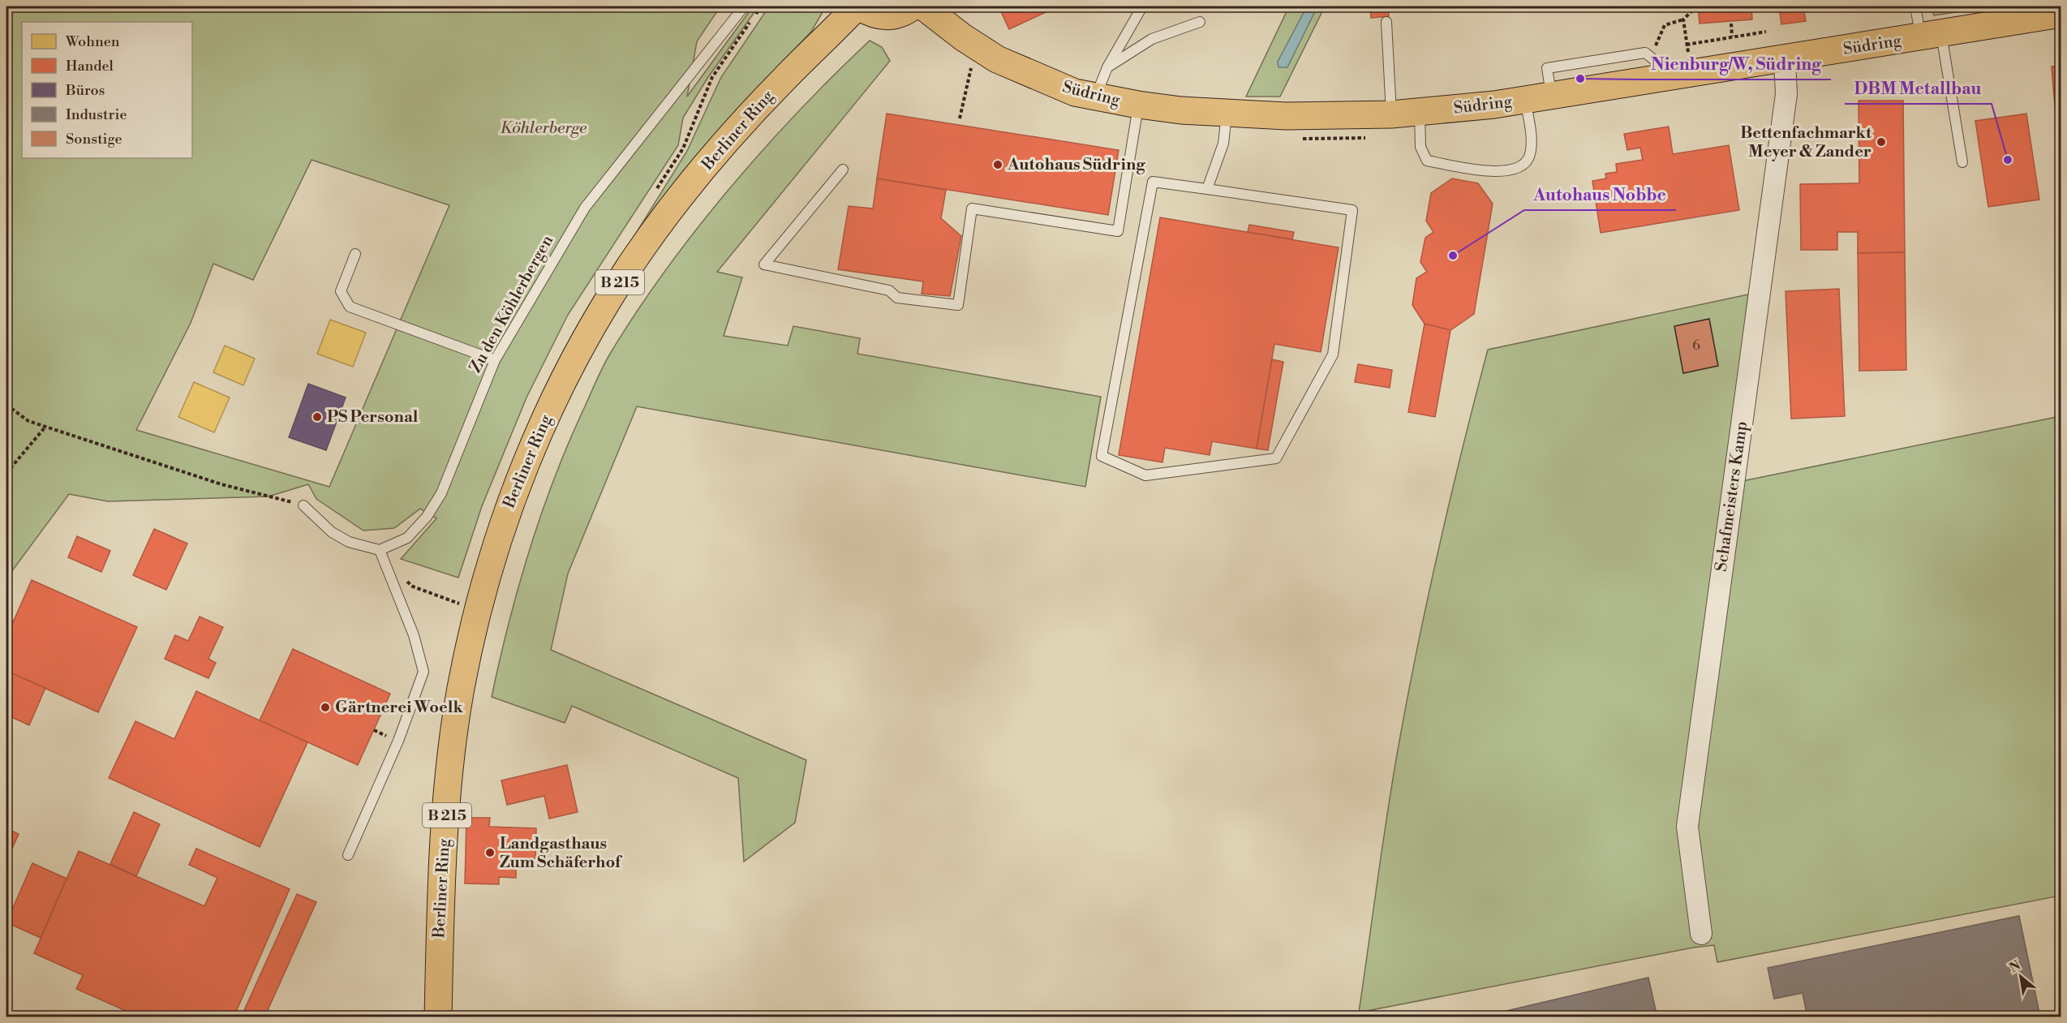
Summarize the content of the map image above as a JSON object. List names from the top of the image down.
{
  "streets": {
    "main road": ["Südring", "Berliner Ring", "B 215"],
    "street": ["Schafmeisters Kamp"],
    "lane": ["Zu den Köhlerbergen"]
  },
  "crossings": [
    ["Südring", "Schafmeisters Kamp"]
  ],
  "parks": ["Köhlerberge"],
  "places": [
    "Nienburg/W, Südring",
    "Bettenfachmarkt Meyer & Zander",
    "DBM Metallbau",
    "Autohaus Südring",
    "Autohaus Nobbe",
    "PS Personal",
    "Gärtnerei Woelk",
    "Landgasthaus Zum Schäferhof"
  ],
  "house_numbers": ["6"],
  "legend": [
    "Wohnen",
    "Handel",
    "Büros",
    "Industrie",
    "Sonstige"
  ],
  "north": "top left"
}
